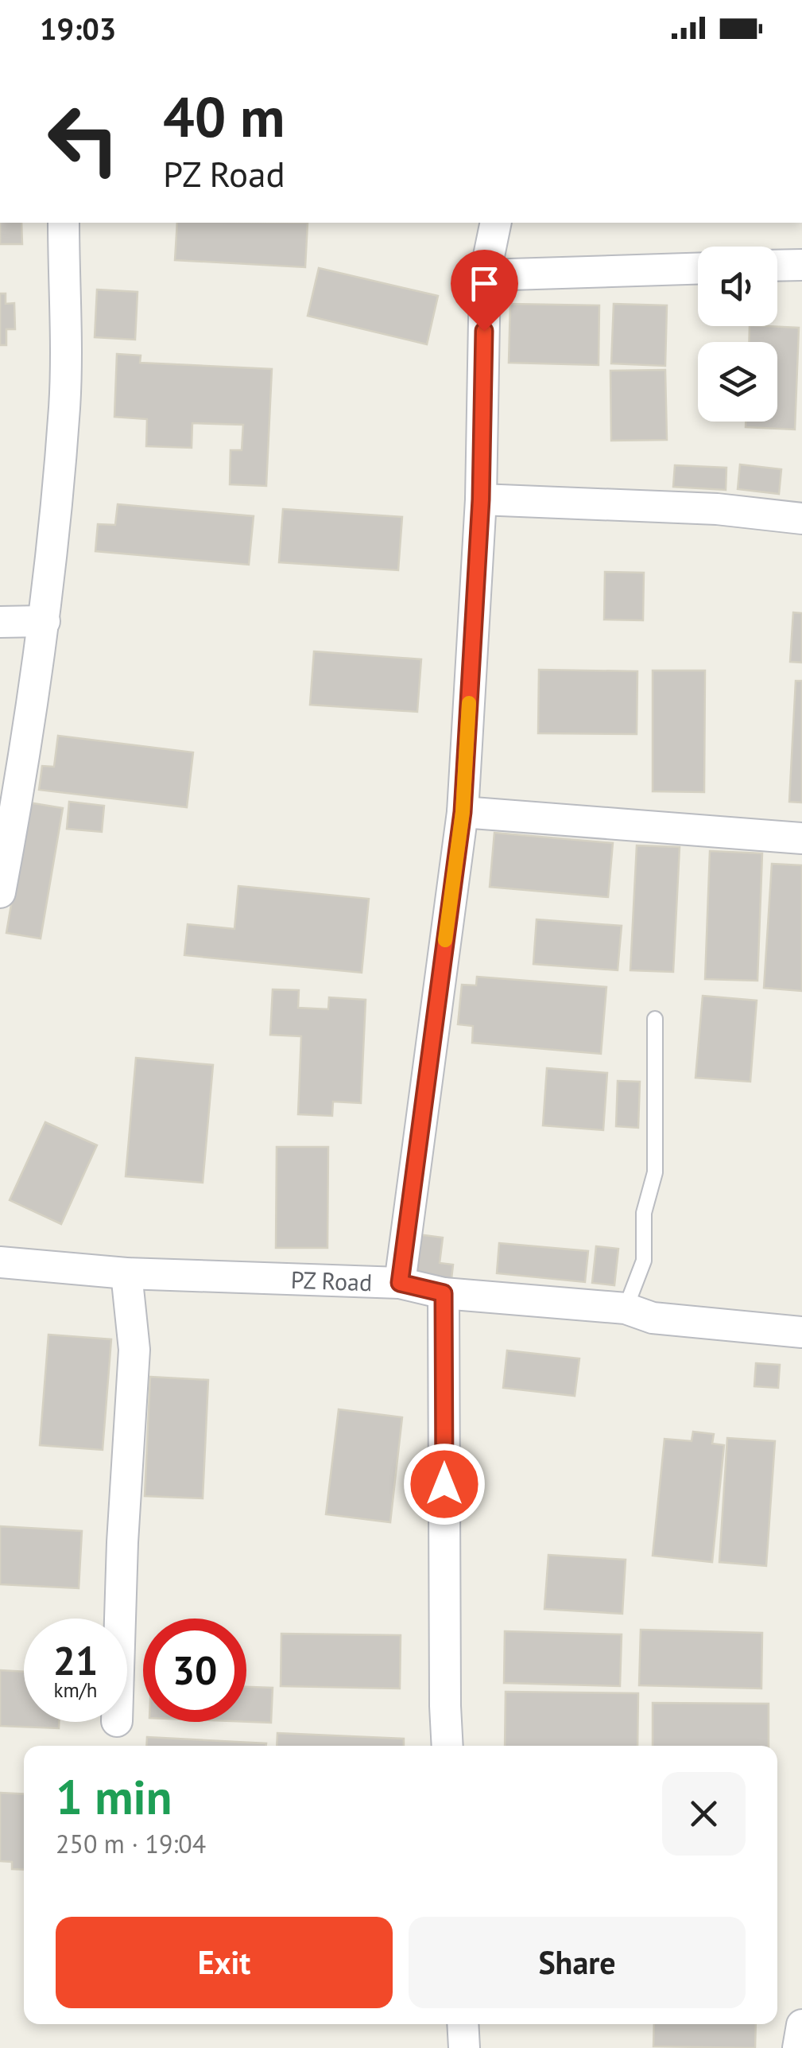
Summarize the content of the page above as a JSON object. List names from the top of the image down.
{
  "streets": {
    "street": ["PZ Road"]
  },
  "page": {
    "status": "19:03",
    "turn": ["40 m", "PZ Road"],
    "speed": "21 km/h",
    "limit": "30",
    "heading": ["1 min", "250 m · 19:04"],
    "buttons": ["Exit", "Share"]
  }
}
